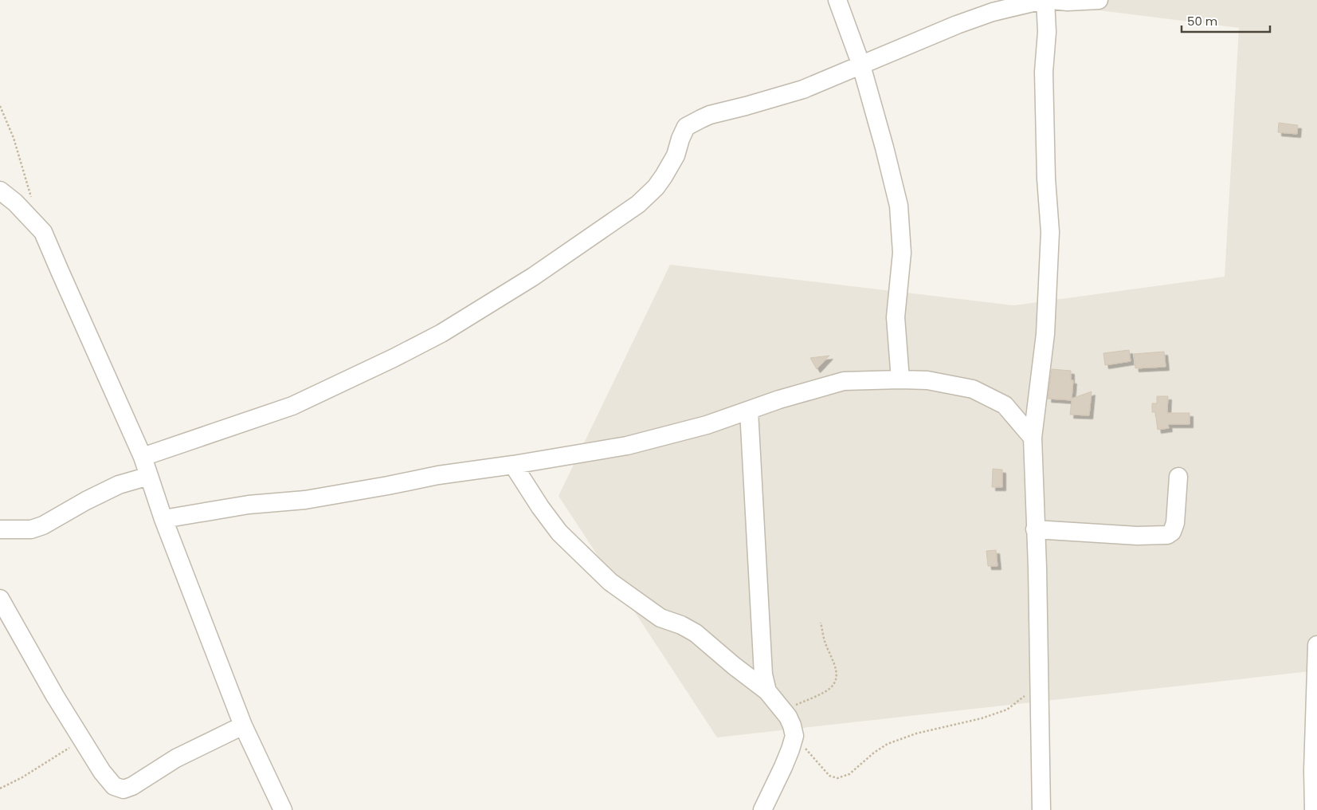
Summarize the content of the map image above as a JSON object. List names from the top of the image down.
{
  "scale_bar": "50 m"
}
